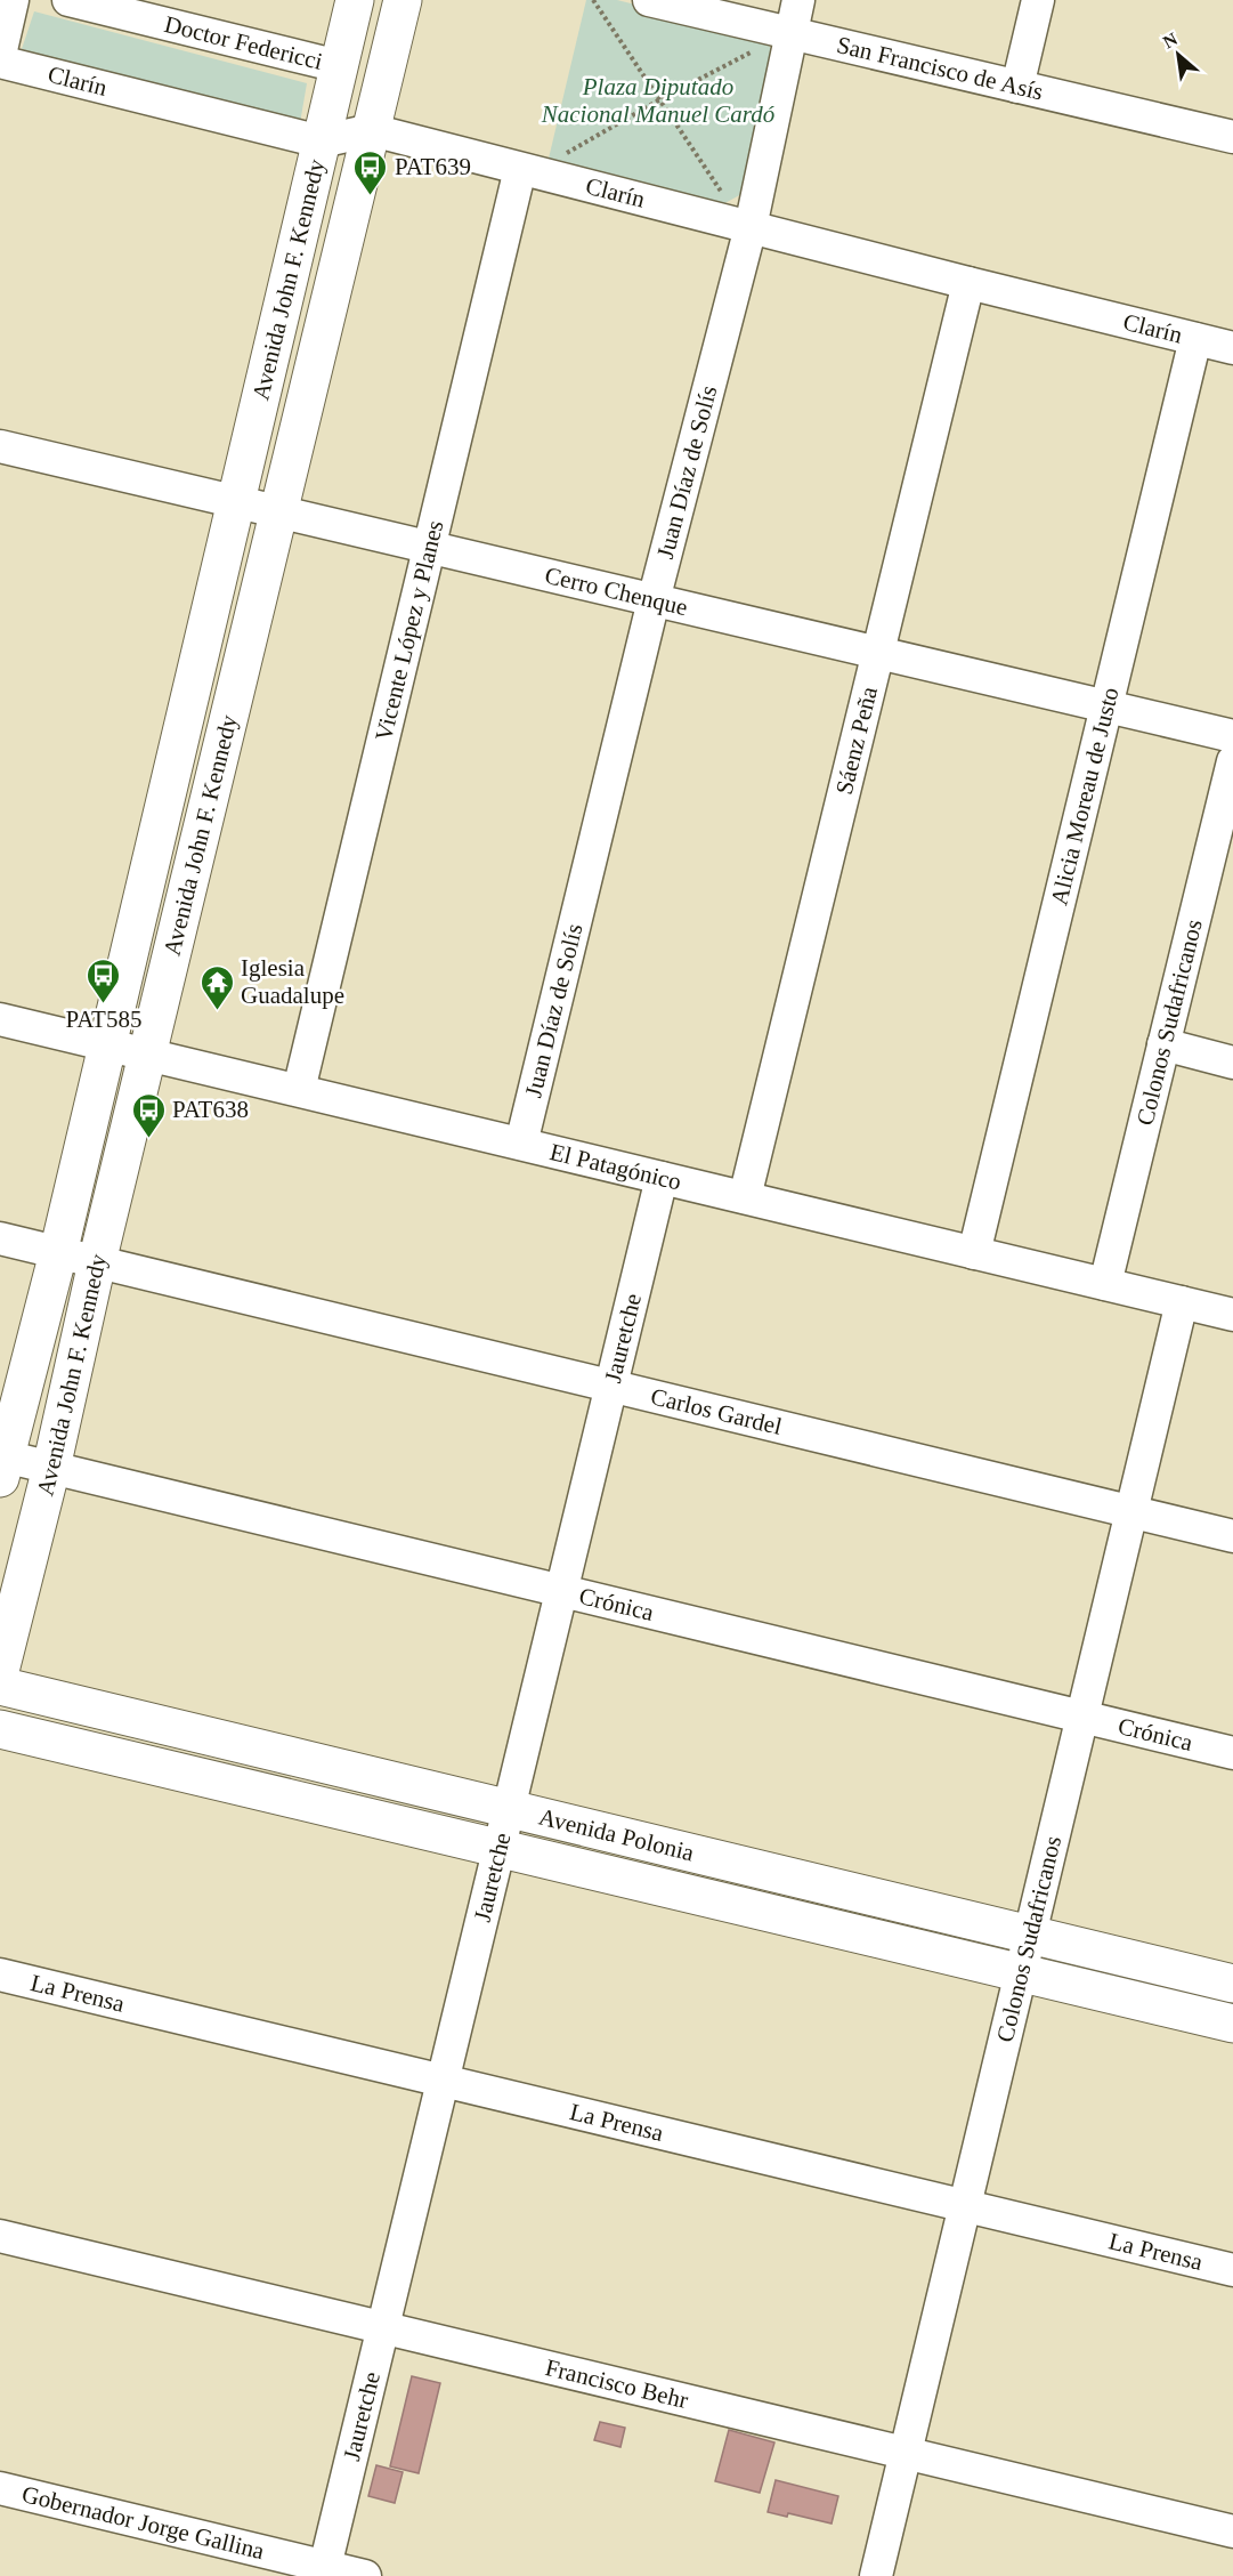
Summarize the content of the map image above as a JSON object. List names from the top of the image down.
{
  "streets": {
    "main road": ["Avenida John F. Kennedy", "Avenida Polonia"],
    "street": [
      "Doctor Federicci",
      "San Francisco de Asís",
      "Clarín",
      "Juan Díaz de Solís",
      "Cerro Chenque",
      "Vicente López y Planes",
      "Sáenz Peña",
      "Alicia Moreau de Justo",
      "Colonos Sudafricanos",
      "El Patagónico",
      "Jauretche",
      "Carlos Gardel",
      "Crónica",
      "La Prensa",
      "Francisco Behr",
      "Gobernador Jorge Gallina"
    ]
  },
  "crossings": [
    ["Doctor Federicci", "Avenida John F. Kennedy"],
    ["San Francisco de Asís", "Juan Díaz de Solís"],
    ["Clarín", "Avenida John F. Kennedy"],
    ["Clarín", "Juan Díaz de Solís"],
    ["Clarín", "Vicente López y Planes"],
    ["Clarín", "Sáenz Peña"],
    ["Clarín", "Alicia Moreau de Justo"],
    ["Avenida John F. Kennedy", "Cerro Chenque"],
    ["Avenida John F. Kennedy", "El Patagónico"],
    ["Avenida John F. Kennedy", "Carlos Gardel"],
    ["Avenida John F. Kennedy", "Crónica"],
    ["Juan Díaz de Solís", "Cerro Chenque"],
    ["Juan Díaz de Solís", "El Patagónico"],
    ["Cerro Chenque", "Vicente López y Planes"],
    ["Cerro Chenque", "Sáenz Peña"],
    ["Cerro Chenque", "Alicia Moreau de Justo"],
    ["Vicente López y Planes", "El Patagónico"],
    ["Sáenz Peña", "El Patagónico"],
    ["Alicia Moreau de Justo", "El Patagónico"],
    ["Colonos Sudafricanos", "El Patagónico"],
    ["Colonos Sudafricanos", "Carlos Gardel"],
    ["Colonos Sudafricanos", "Crónica"],
    ["Colonos Sudafricanos", "Avenida Polonia"],
    ["Colonos Sudafricanos", "La Prensa"],
    ["Colonos Sudafricanos", "Francisco Behr"],
    ["El Patagónico", "Jauretche"],
    ["Jauretche", "Carlos Gardel"],
    ["Jauretche", "Crónica"],
    ["Jauretche", "Avenida Polonia"],
    ["Jauretche", "La Prensa"],
    ["Jauretche", "Francisco Behr"],
    ["Jauretche", "Gobernador Jorge Gallina"]
  ],
  "parks": ["Plaza Diputado Nacional Manuel Cardó"],
  "places": {
    "bus stop": ["PAT639", "PAT585", "PAT638"],
    "temple": ["Iglesia Guadalupe"]
  },
  "north": "top left"
}
